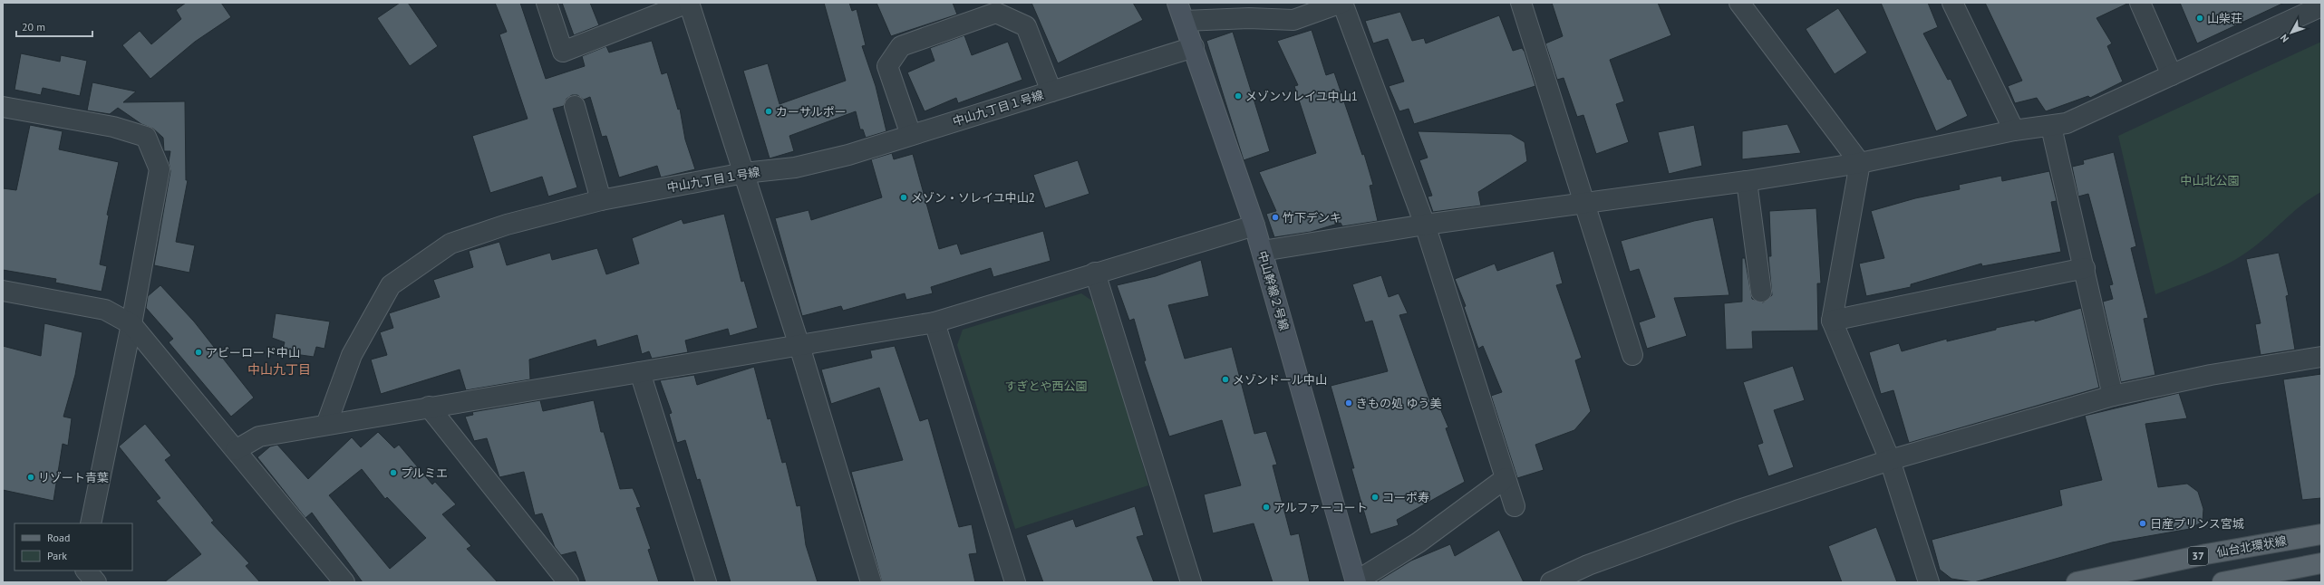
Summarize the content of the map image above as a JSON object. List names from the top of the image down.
{
  "streets": {
    "main road": ["仙台北環状線", "37"],
    "street": ["中山九丁目１号線", "中山幹線２号線"]
  },
  "crossings": [
    ["中山九丁目１号線", "中山幹線２号線"]
  ],
  "districts": ["中山九丁目"],
  "parks": ["中山北公園", "すぎとや西公園"],
  "places": [
    "山柴荘",
    "メゾンソレイユ中山1",
    "カーサルポー",
    "メゾン・ソレイユ中山2",
    "竹下デンキ",
    "アビーロード中山",
    "メゾンドール中山",
    "きもの処 ゆう美",
    "プルミエ",
    "リゾート青葉",
    "コーポ寿",
    "アルファーコート",
    "日産プリンス宮城"
  ],
  "legend": ["Road", "Park"],
  "scale_bar": "20 m",
  "north": "bottom left"
}
